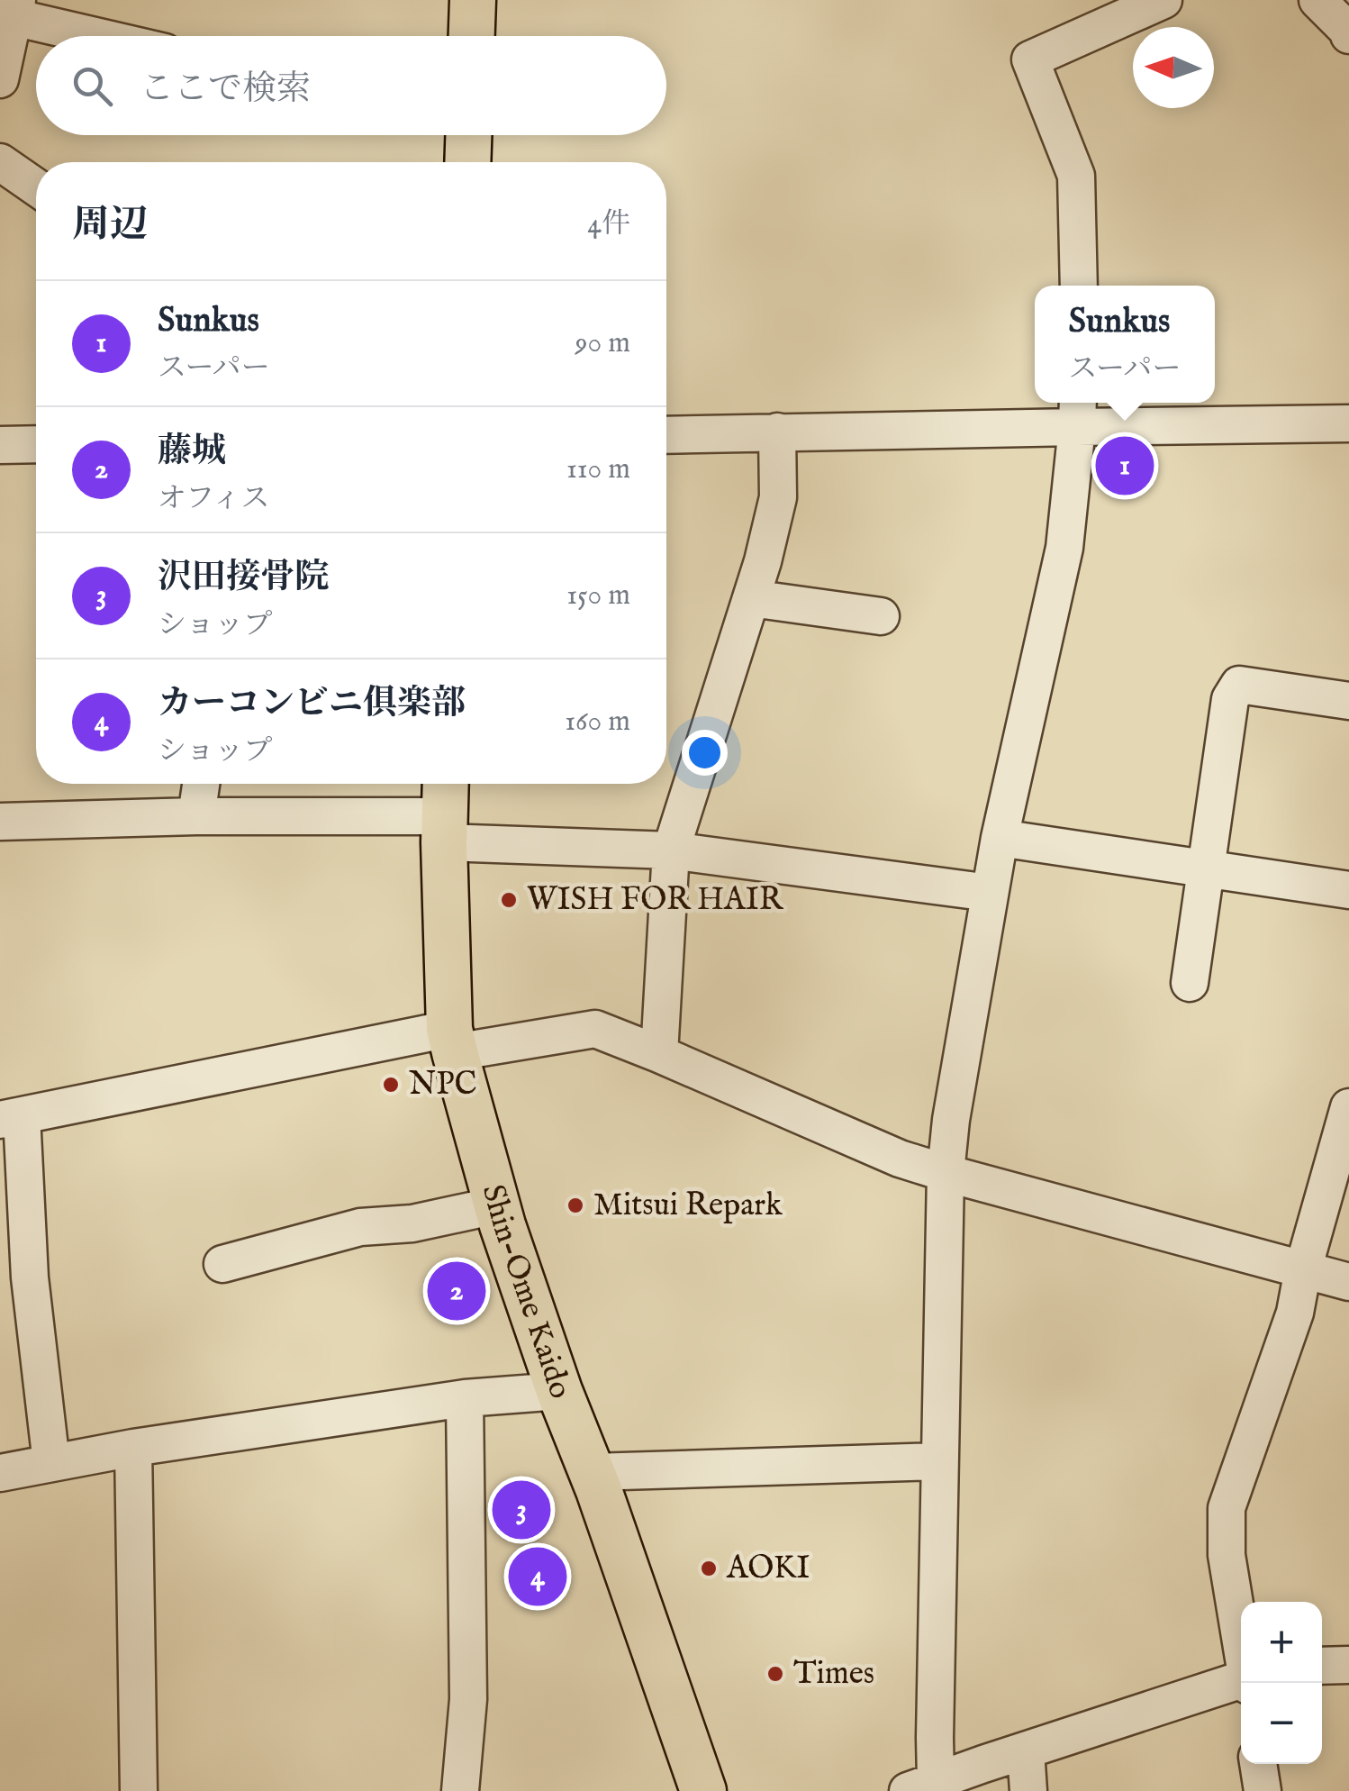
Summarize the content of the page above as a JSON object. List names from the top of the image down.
{
  "streets": {
    "main road": ["Shin-Ome Kaido"]
  },
  "places": [
    "WISH FOR HAIR",
    "NPC",
    "Mitsui Repark",
    "AOKI",
    "Times"
  ],
  "north": "left",
  "page": {
    "search": "ここで検索",
    "heading": ["周辺", "4件"],
    "list": [
      {
        "mark": "1",
        "name": "Sunkus",
        "note": "スーパー",
        "value": "90 m"
      },
      {
        "mark": "2",
        "name": "藤城",
        "note": "オフィス",
        "value": "110 m"
      },
      {
        "mark": "3",
        "name": "沢田接骨院",
        "note": "ショップ",
        "value": "150 m"
      },
      {
        "mark": "4",
        "name": "カーコンビニ俱楽部",
        "note": "ショップ",
        "value": "160 m"
      }
    ],
    "popup": ["Sunkus", "スーパー"],
    "pins": [
      "1",
      "2",
      "3",
      "4"
    ],
    "map_buttons": ["+", "−"]
  }
}
